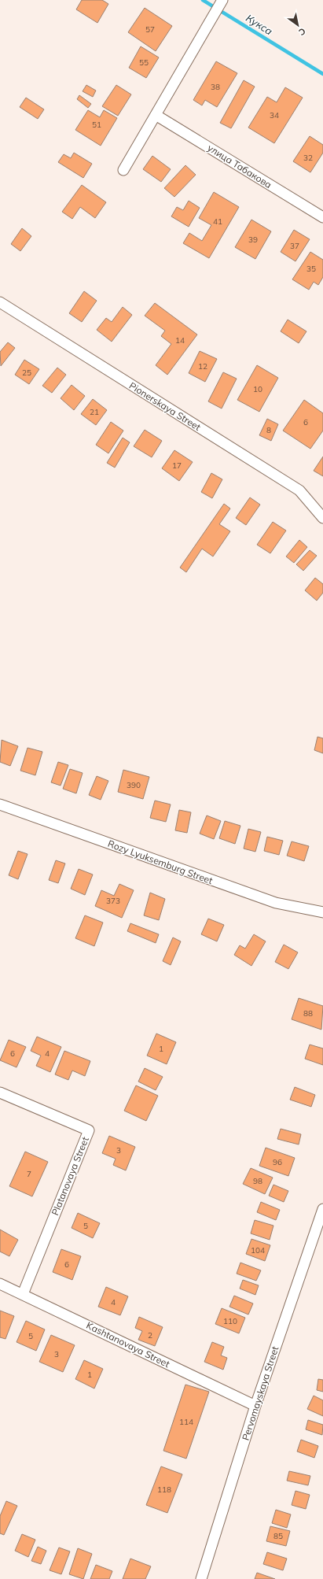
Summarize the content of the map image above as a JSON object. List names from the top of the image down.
{
  "streets": {
    "street": [
      "улица Табакова",
      "Pionerskaya Street",
      "Rozy Lyuksemburg Street",
      "Platanovaya Street",
      "Kashtanovaya Street",
      "Pervomayskaya Street"
    ]
  },
  "crossings": [
    ["Platanovaya Street", "Kashtanovaya Street"],
    ["Kashtanovaya Street", "Pervomayskaya Street"]
  ],
  "water": ["Кукса"],
  "house_numbers": [
    "57",
    "55",
    "38",
    "34",
    "51",
    "32",
    "41",
    "39",
    "37",
    "35",
    "14",
    "12",
    "25",
    "10",
    "21",
    "6",
    "8",
    "17",
    "390",
    "373",
    "88",
    "1",
    "6",
    "4",
    "3",
    "96",
    "7",
    "98",
    "5",
    "104",
    "6",
    "4",
    "110",
    "2",
    "5",
    "3",
    "1",
    "114",
    "118",
    "85"
  ],
  "north": "bottom right"
}
